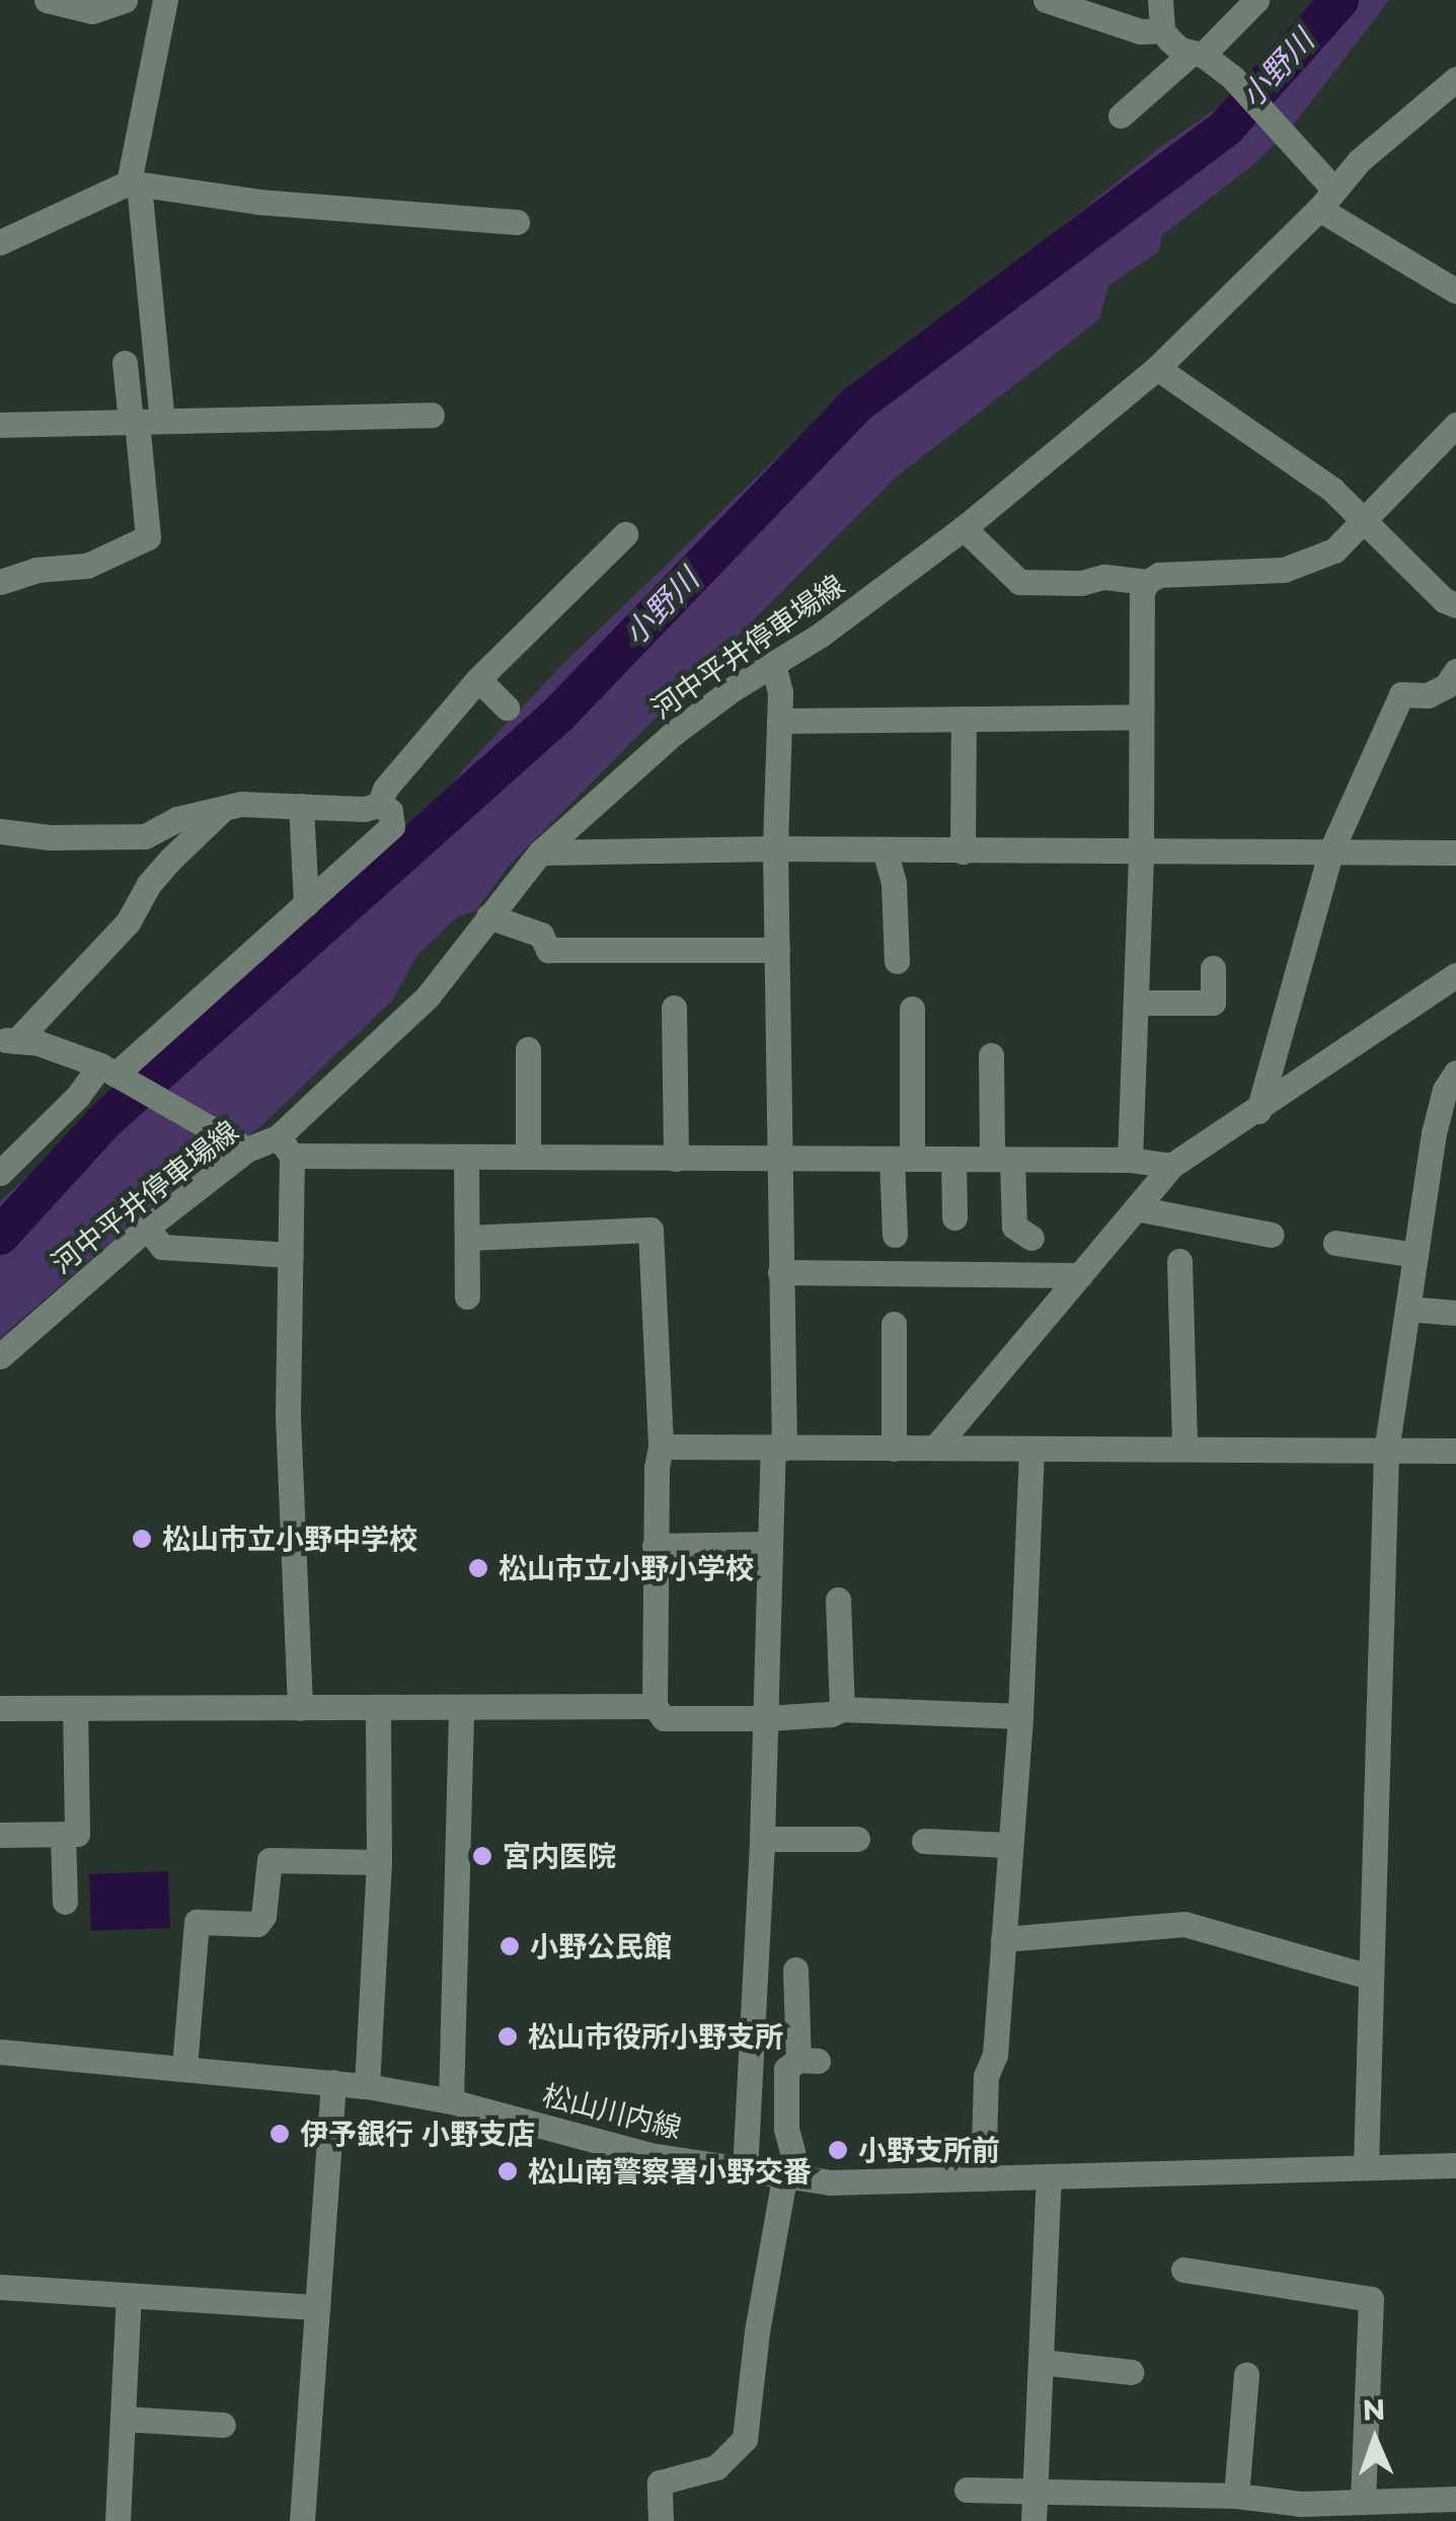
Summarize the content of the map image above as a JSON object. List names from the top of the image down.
{
  "streets": {
    "street": ["河中平井停車場線", "松山川内線"]
  },
  "water": ["小野川"],
  "places": [
    "松山市立小野中学校",
    "松山市立小野小学校",
    "宮内医院",
    "小野公民館",
    "松山市役所小野支所",
    "伊予銀行 小野支店",
    "小野支所前",
    "松山南警察署小野交番"
  ],
  "north": "top"
}
